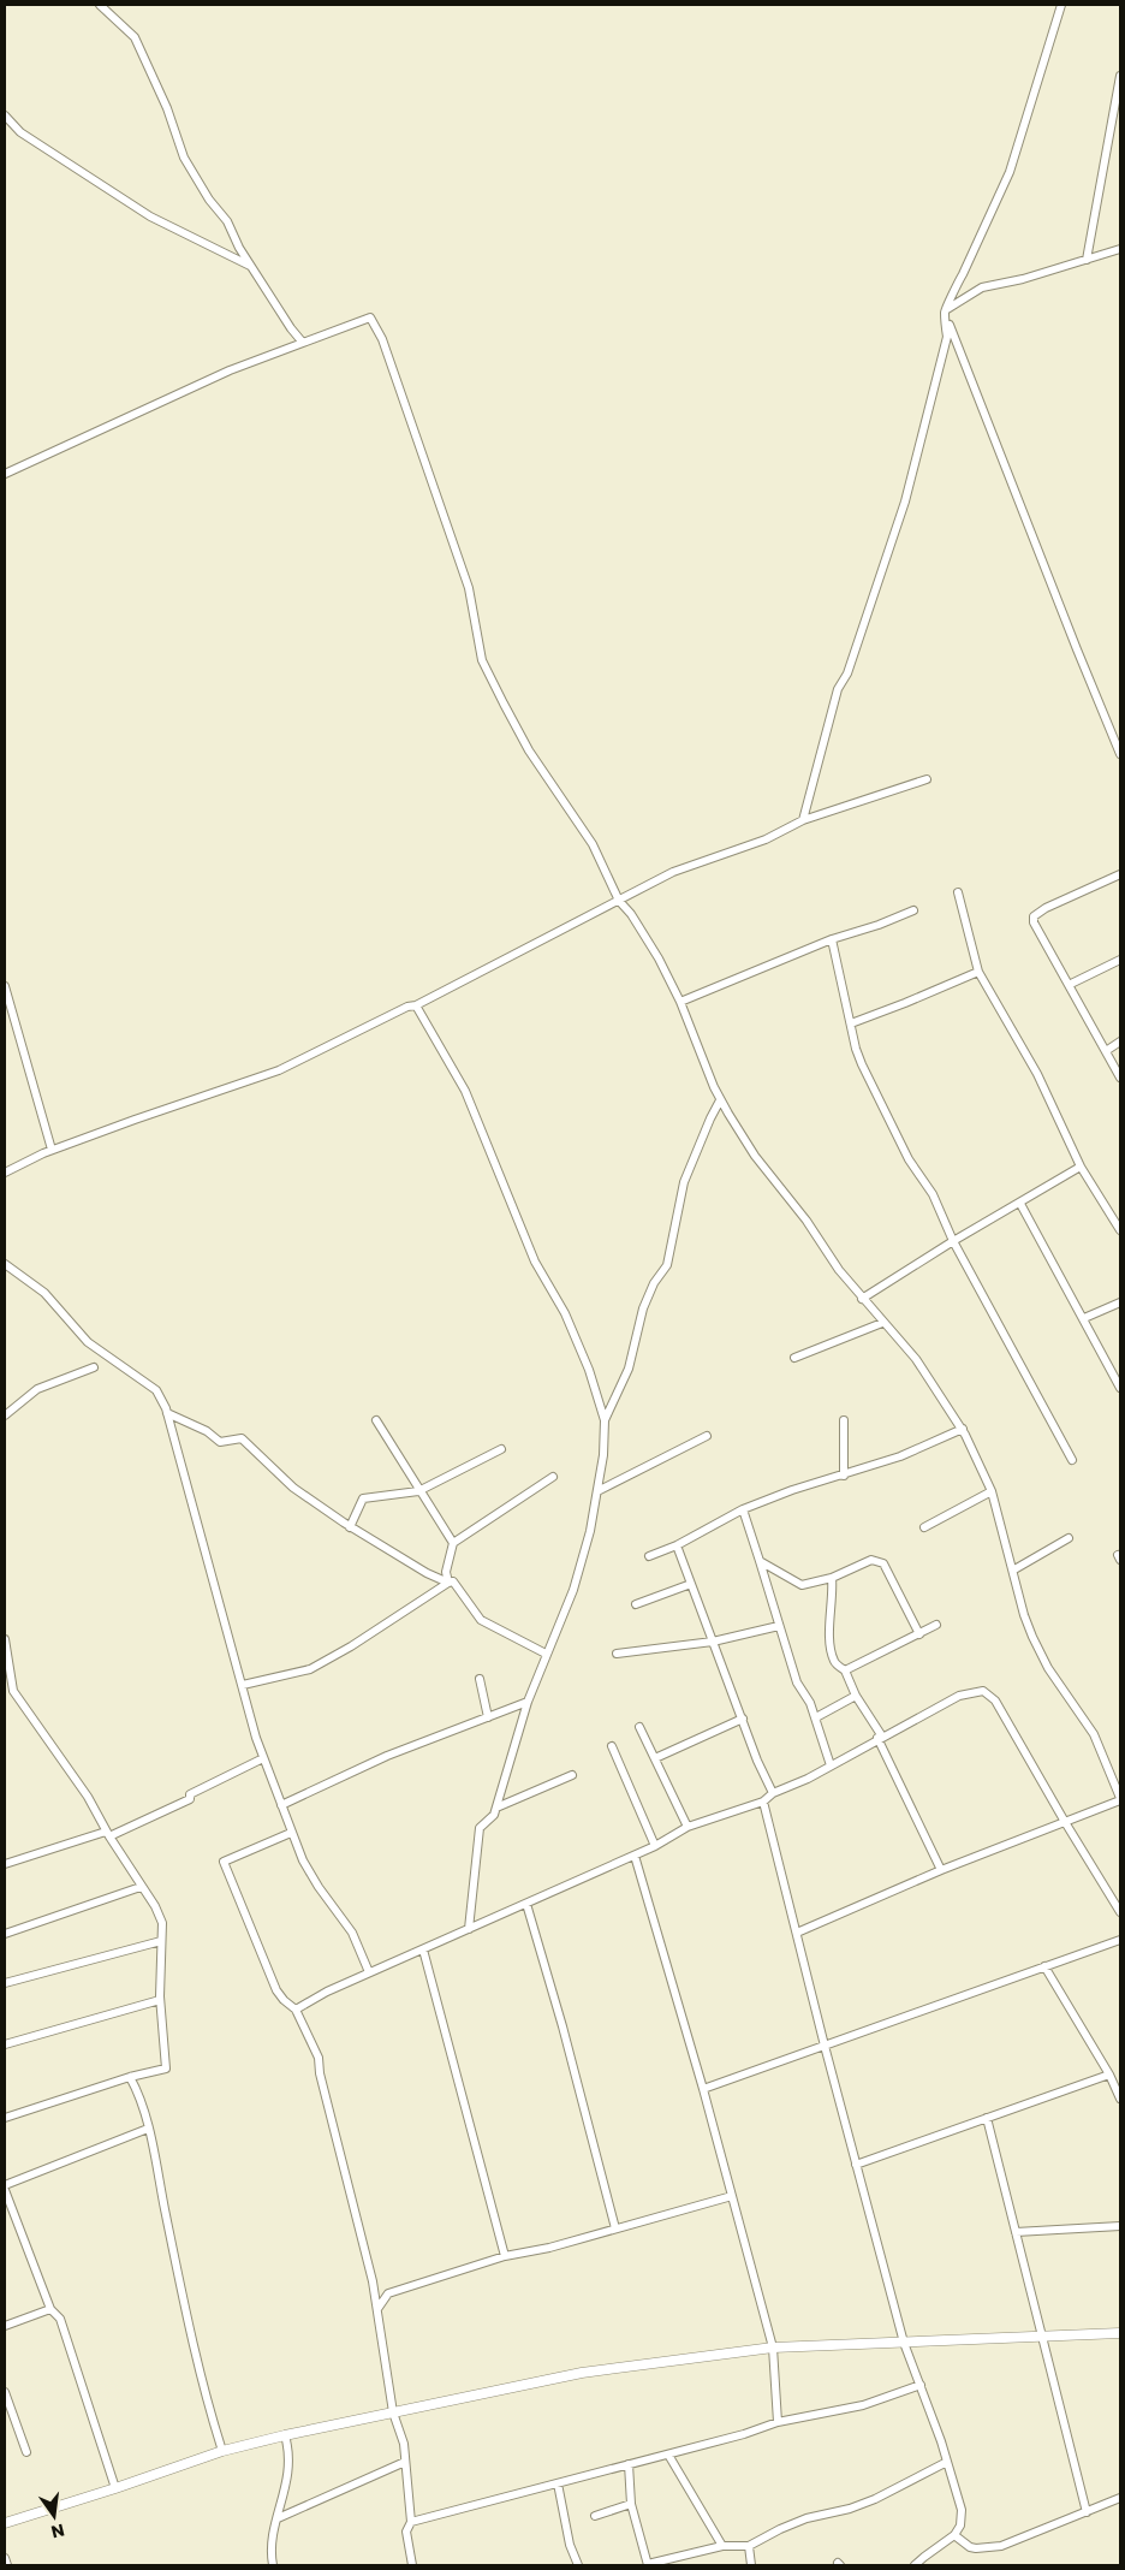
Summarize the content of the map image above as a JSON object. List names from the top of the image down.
{
  "north": "bottom"
}
